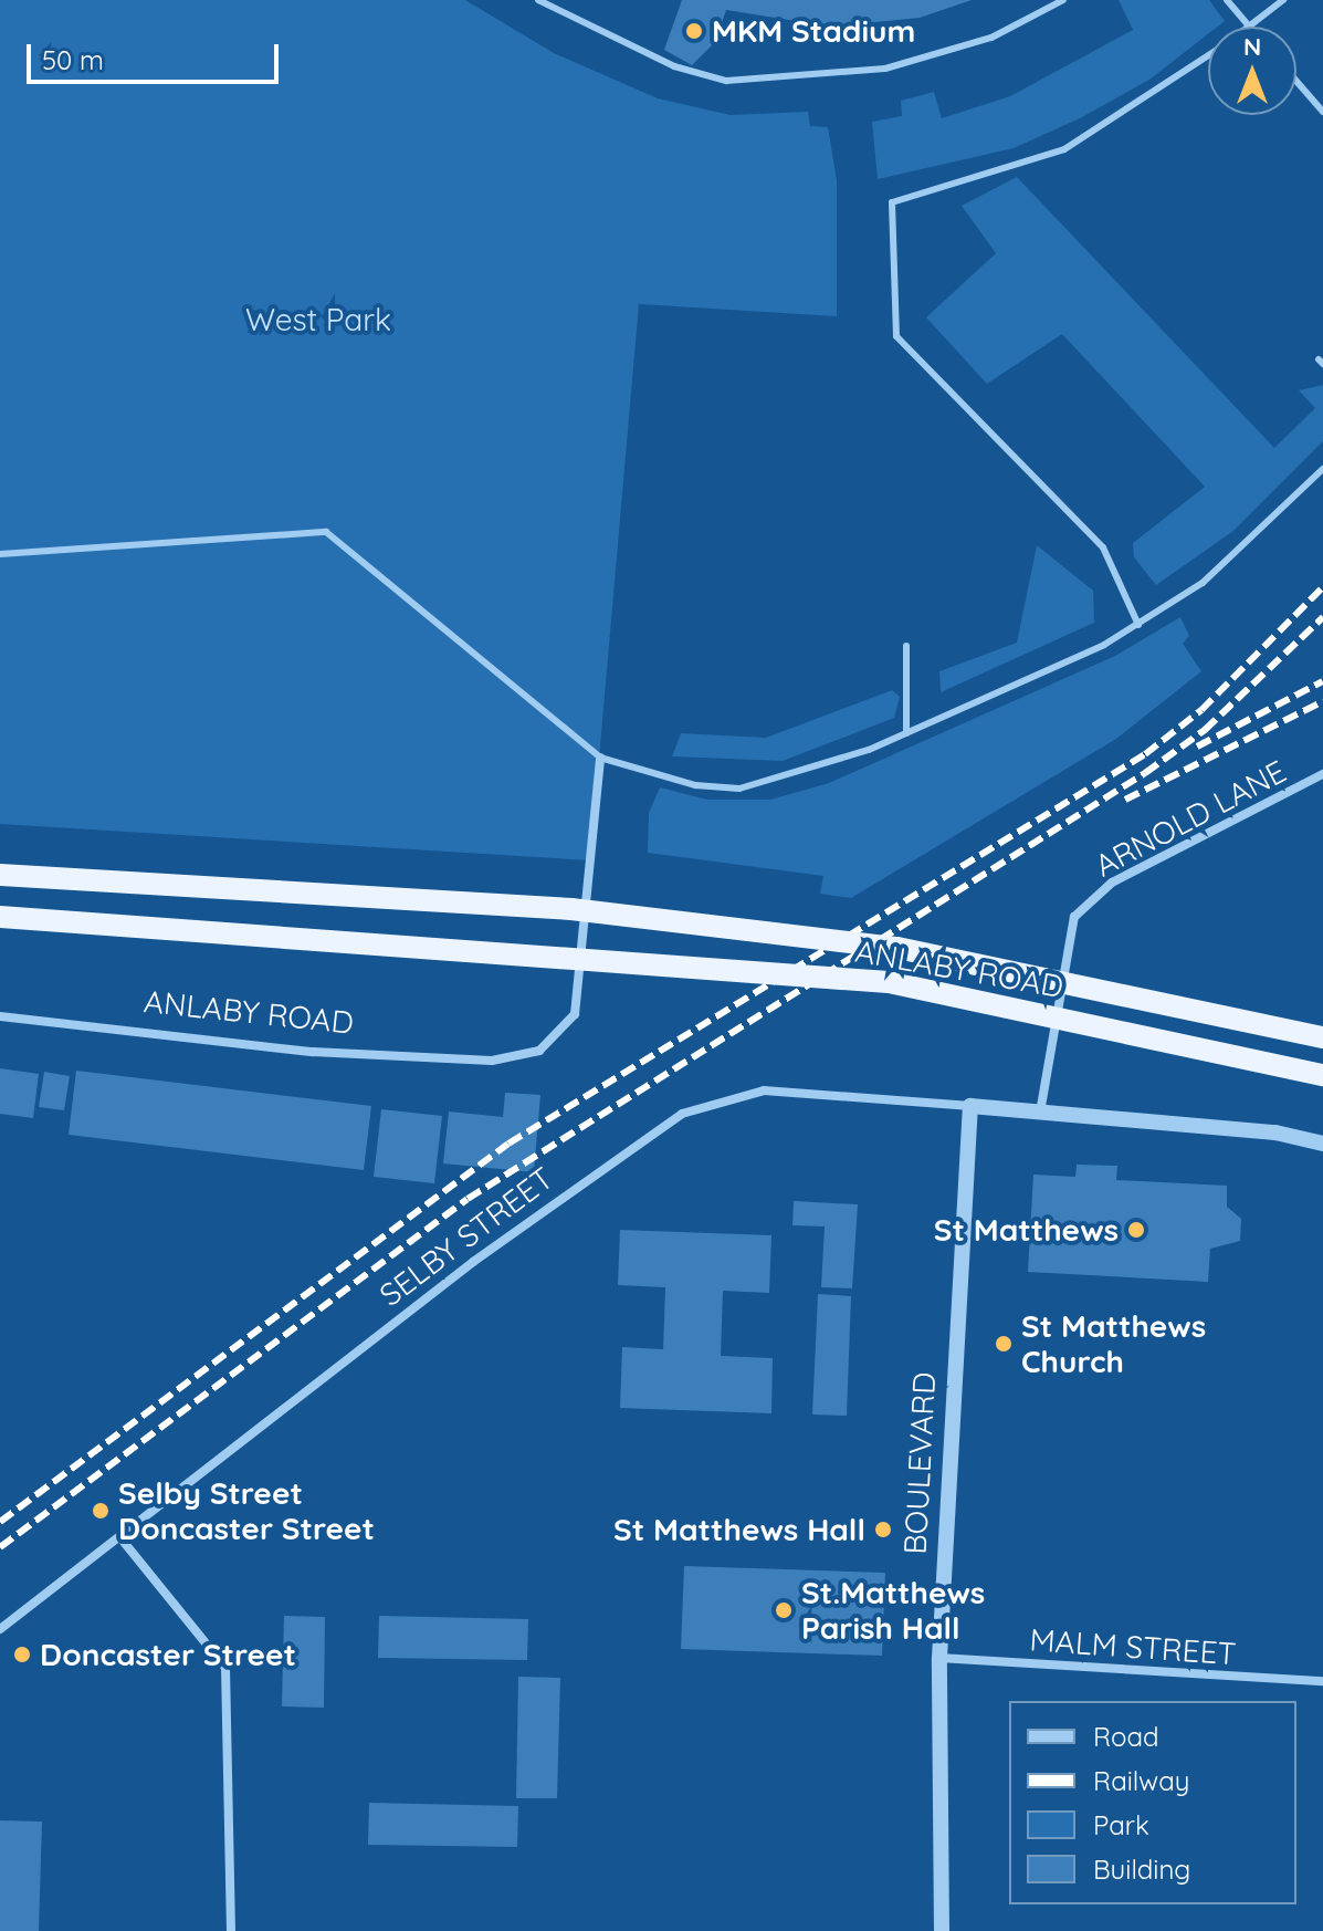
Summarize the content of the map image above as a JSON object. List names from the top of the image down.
{
  "streets": {
    "main road": ["ANLABY ROAD"],
    "street": [
      "ARNOLD LANE",
      "SELBY STREET",
      "BOULEVARD",
      "MALM STREET"
    ]
  },
  "crossings": [
    ["ARNOLD LANE", "SELBY STREET"],
    ["SELBY STREET", "BOULEVARD"],
    ["BOULEVARD", "MALM STREET"]
  ],
  "parks": ["West Park"],
  "places": [
    "MKM Stadium",
    "St Matthews",
    "St Matthews Church",
    "Selby Street Doncaster Street",
    "St Matthews Hall",
    "St.Matthews Parish Hall",
    "Doncaster Street"
  ],
  "legend": [
    "Road",
    "Railway",
    "Park",
    "Building"
  ],
  "scale_bar": "50 m",
  "north": "top"
}
